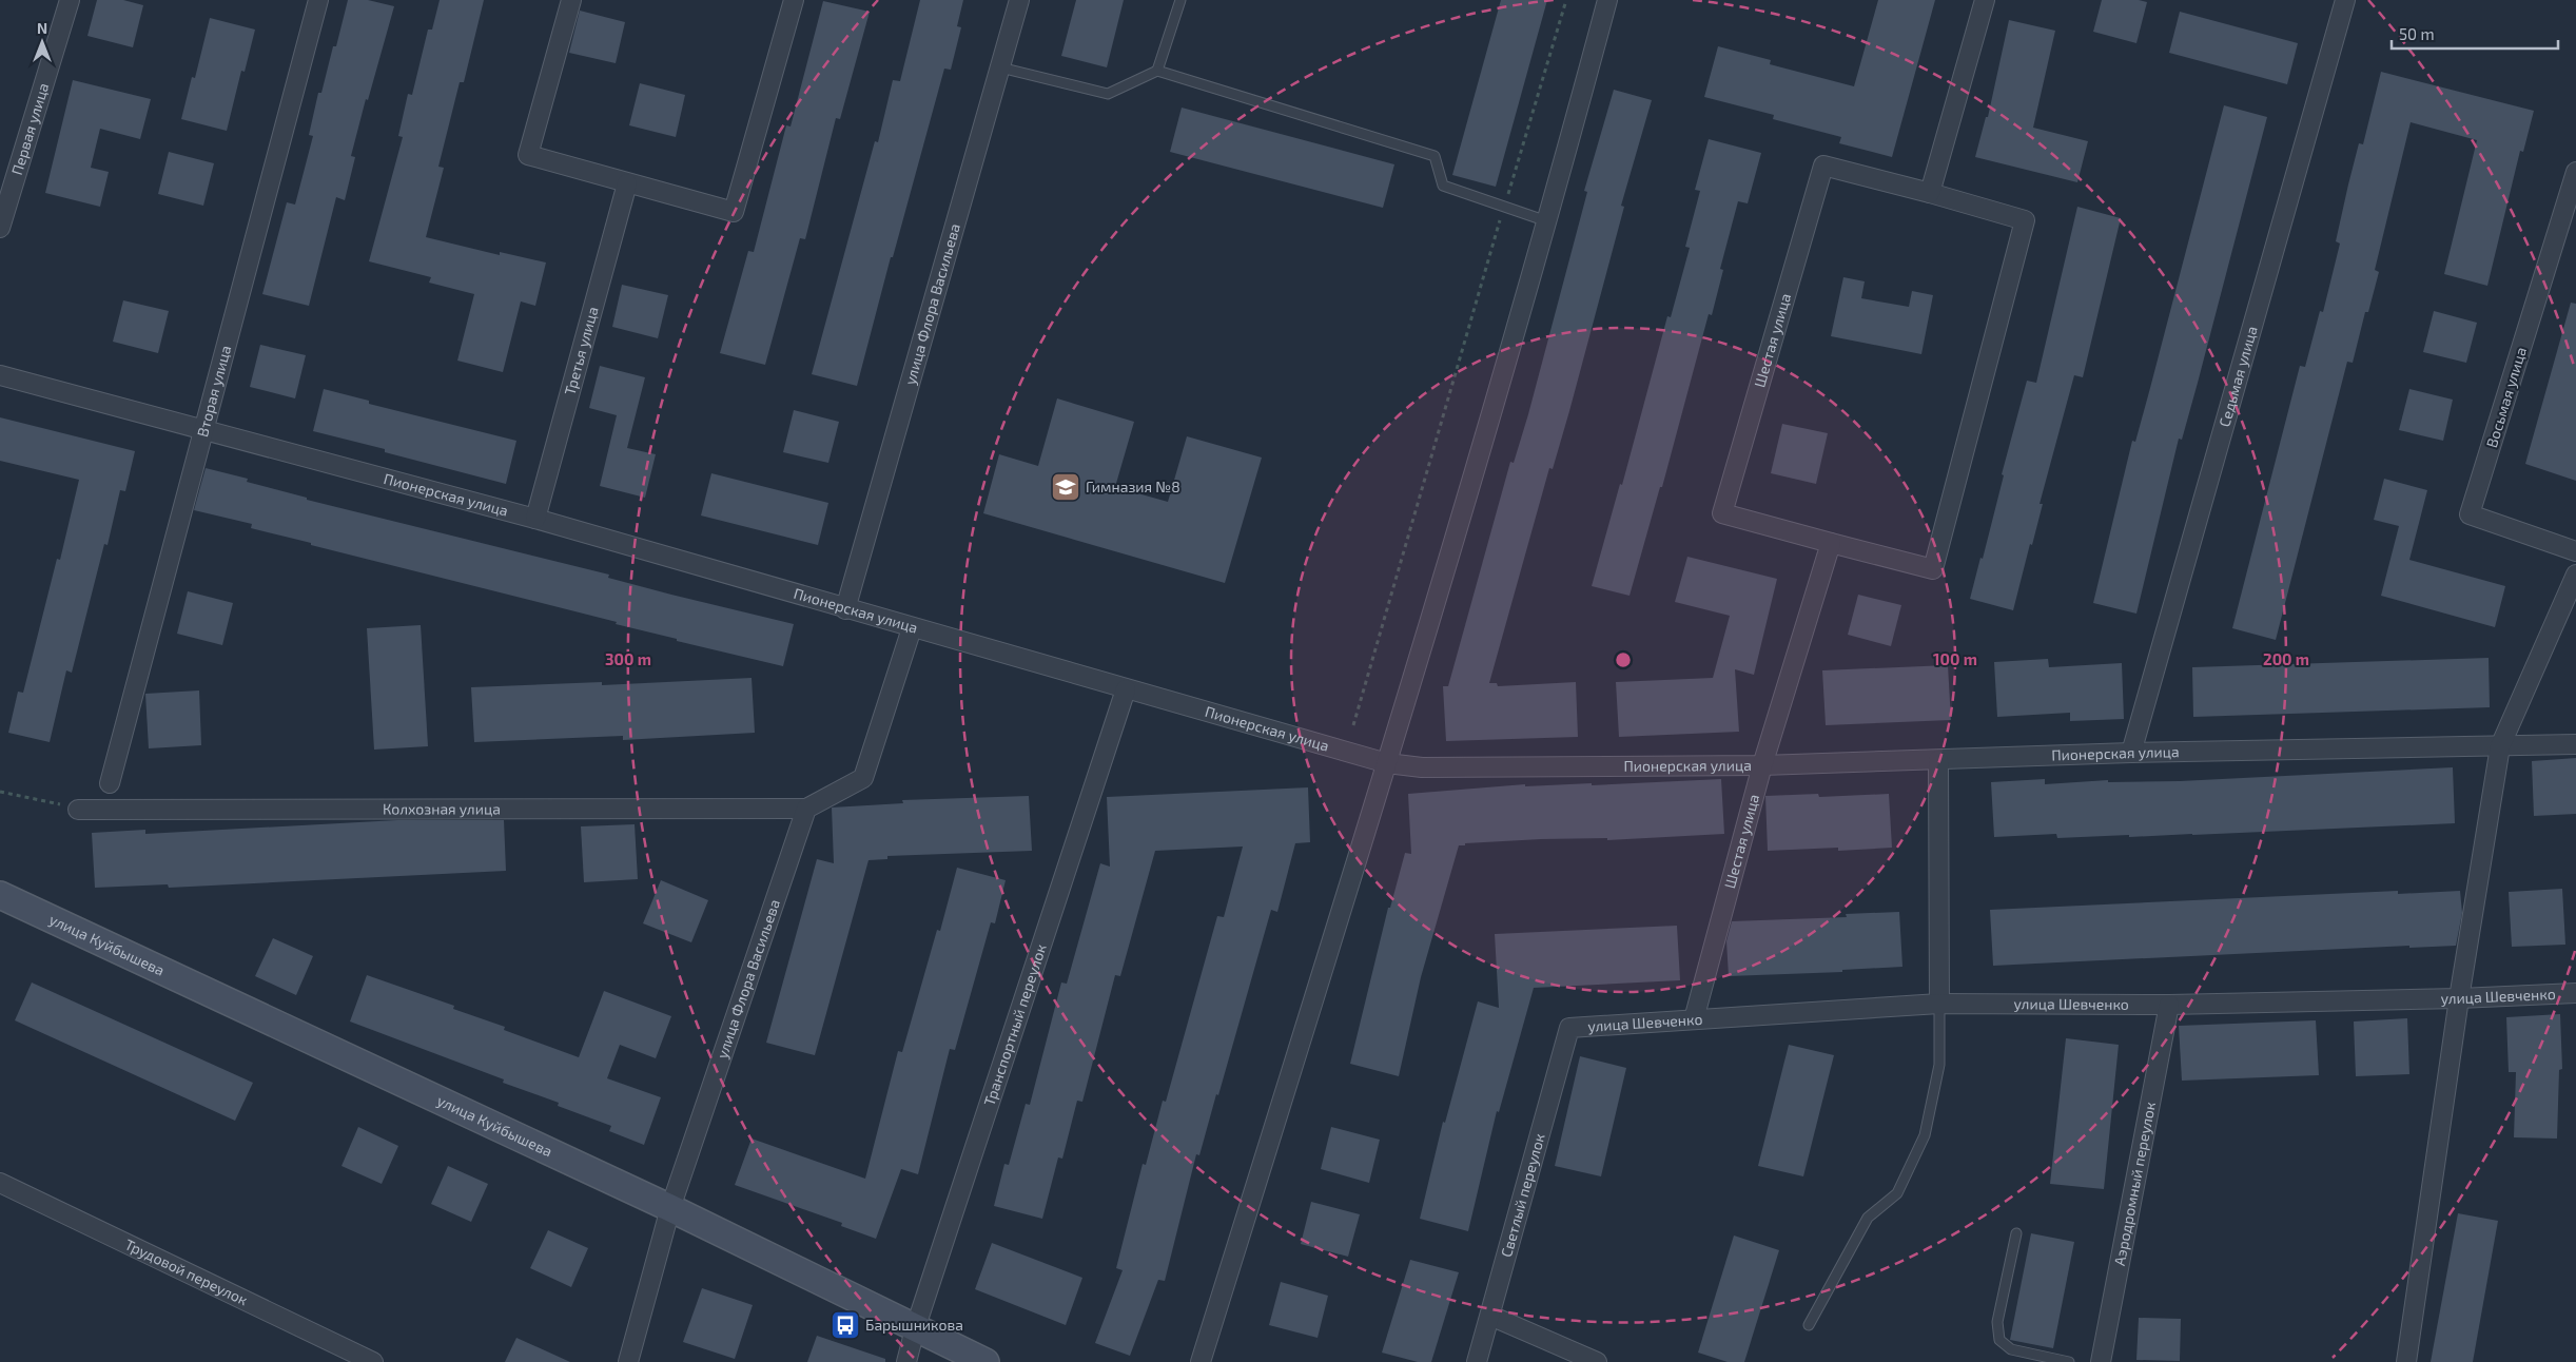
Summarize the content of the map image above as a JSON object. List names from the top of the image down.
{
  "streets": {
    "street": [
      "Первая улица",
      "улица Флора Васильева",
      "Шестая улица",
      "Третья улица",
      "Седьмая улица",
      "Вторая улица",
      "Восьмая улица",
      "Пионерская улица",
      "Колхозная улица",
      "улица Куйбышева",
      "улица Шевченко",
      "Транспортный переулок",
      "Аэродромный переулок",
      "Светлый переулок",
      "Трудовой переулок"
    ]
  },
  "crossings": [
    ["улица Флора Васильева", "Пионерская улица"],
    ["улица Флора Васильева", "Колхозная улица"],
    ["улица Флора Васильева", "улица Куйбышева"],
    ["Шестая улица", "Пионерская улица"],
    ["Шестая улица", "улица Шевченко"],
    ["Третья улица", "Пионерская улица"],
    ["Седьмая улица", "Пионерская улица"],
    ["Вторая улица", "Пионерская улица"],
    ["Пионерская улица", "Транспортный переулок"],
    ["улица Куйбышева", "Транспортный переулок"],
    ["улица Шевченко", "Аэродромный переулок"],
    ["улица Шевченко", "Светлый переулок"]
  ],
  "places": {
    "school or university": ["Гимназия №8"],
    "bus stop": ["Барышникова"]
  },
  "scale_bar": "50 m",
  "north": "top",
  "rings": ["100 m", "200 m", "300 m"]
}
